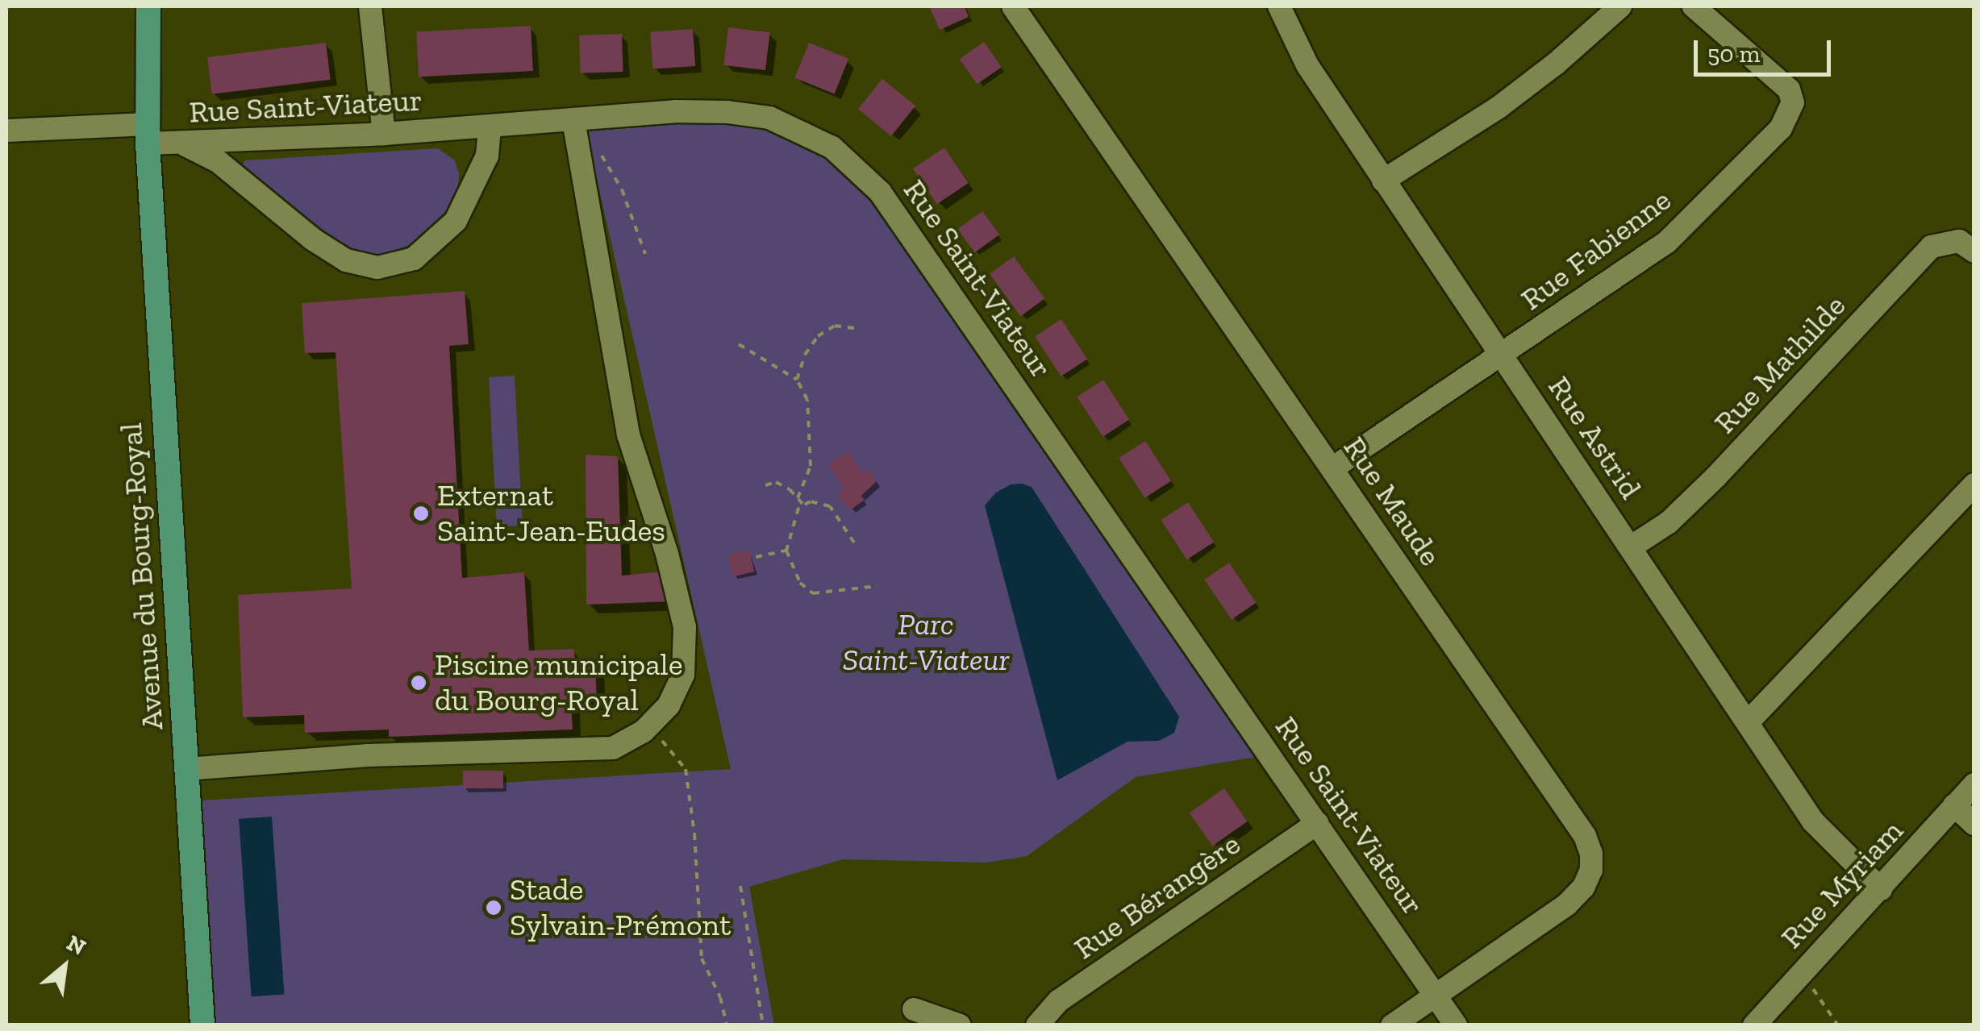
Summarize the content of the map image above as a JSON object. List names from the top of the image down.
{
  "streets": {
    "main road": ["Avenue du Bourg-Royal"],
    "street": [
      "Rue Saint-Viateur",
      "Rue Fabienne",
      "Rue Mathilde",
      "Rue Astrid",
      "Rue Maude",
      "Rue Myriam",
      "Rue Bérangère"
    ]
  },
  "crossings": [
    ["Rue Saint-Viateur", "Rue Maude"],
    ["Rue Saint-Viateur", "Avenue du Bourg-Royal"],
    ["Rue Saint-Viateur", "Rue Bérangère"],
    ["Rue Fabienne", "Rue Astrid"],
    ["Rue Fabienne", "Rue Maude"],
    ["Rue Mathilde", "Rue Astrid"],
    ["Rue Astrid", "Rue Myriam"]
  ],
  "parks": ["Parc Saint-Viateur"],
  "places": ["Externat Saint-Jean-Eudes", "Piscine municipale du Bourg-Royal", "Stade Sylvain-Prémont"],
  "scale_bar": "50 m",
  "north": "top right"
}
